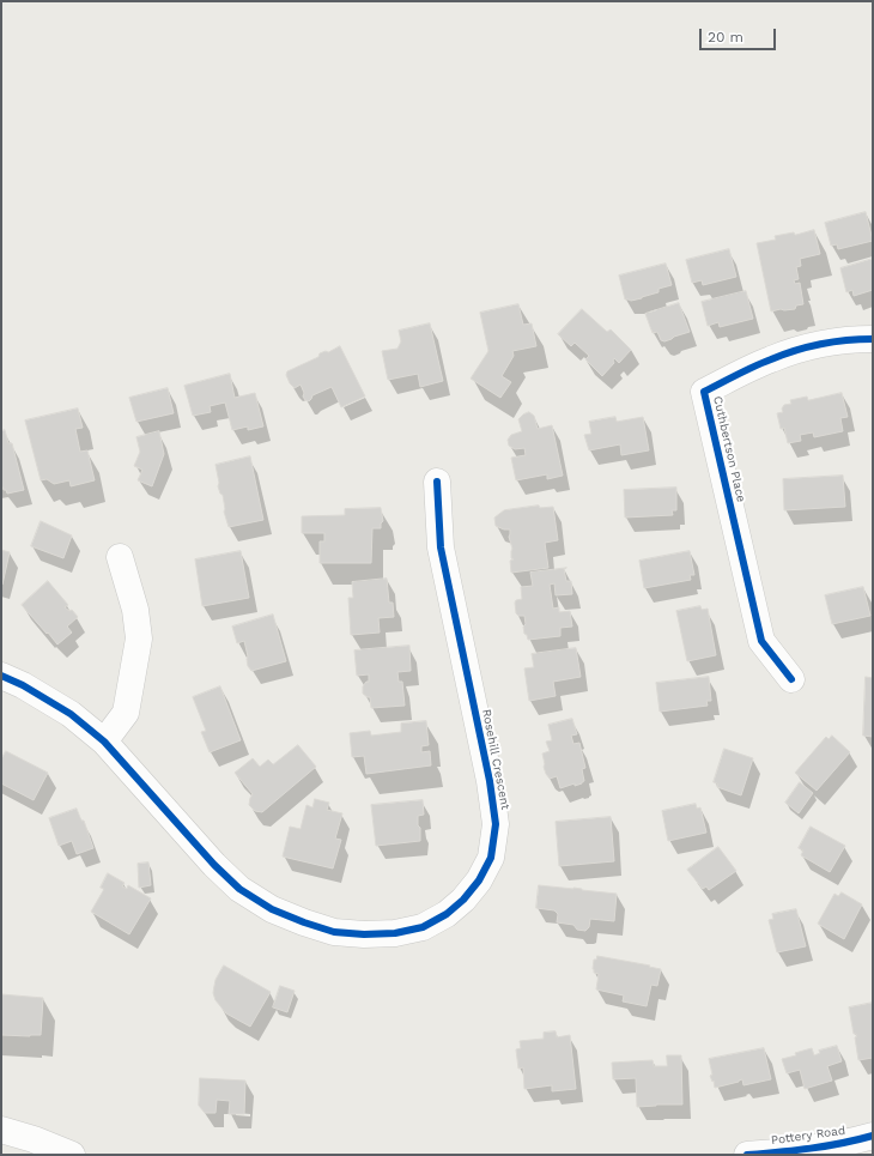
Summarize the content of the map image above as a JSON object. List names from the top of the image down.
{
  "streets": {
    "street": ["Cuthbertson Place", "Rosehill Crescent", "Pottery Road"]
  },
  "scale_bar": "20 m"
}
